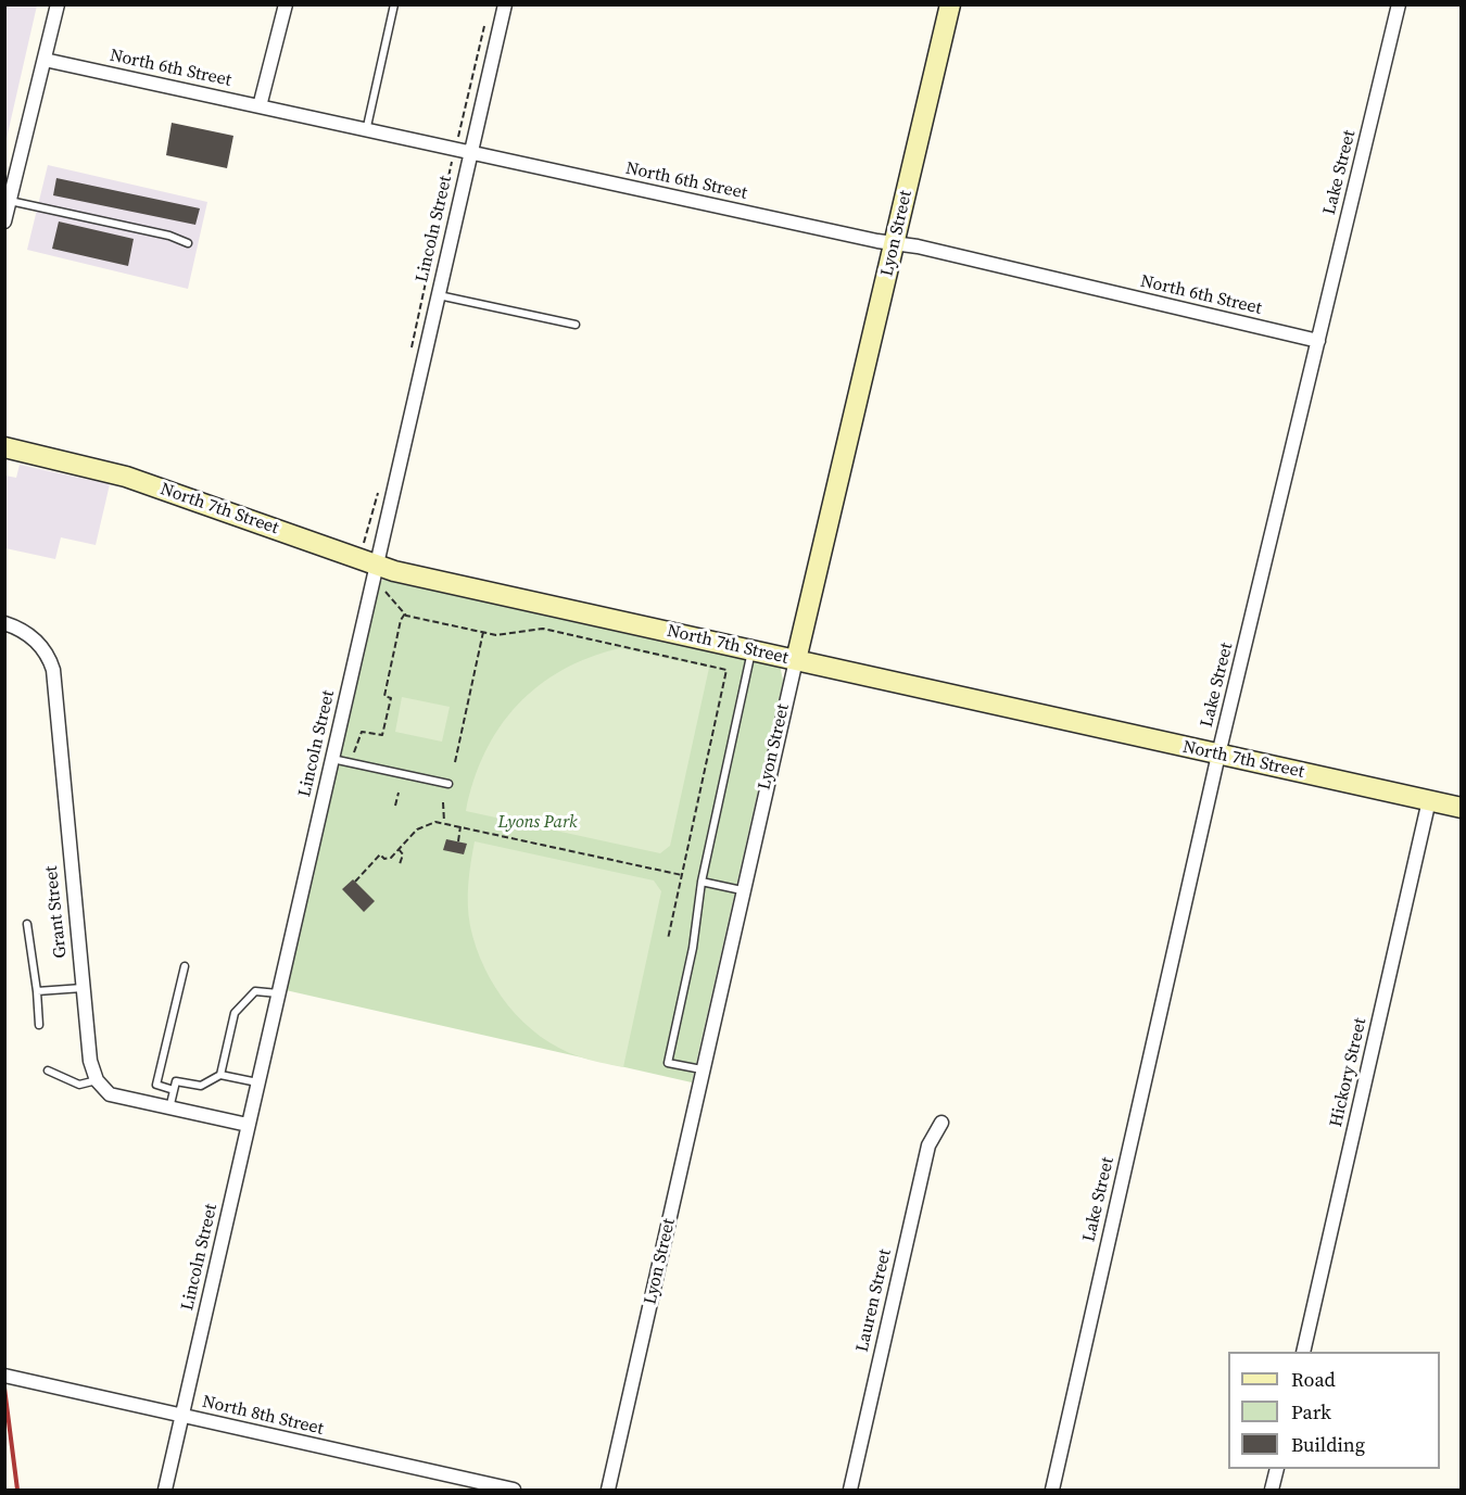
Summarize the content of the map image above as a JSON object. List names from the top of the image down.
{
  "streets": {
    "street": [
      "North 6th Street",
      "Lake Street",
      "Lincoln Street",
      "Lyon Street",
      "North 7th Street",
      "Grant Street",
      "Hickory Street",
      "Lauren Street",
      "North 8th Street"
    ]
  },
  "crossings": [
    ["North 6th Street", "Lake Street"],
    ["North 6th Street", "Lincoln Street"],
    ["North 6th Street", "Lyon Street"],
    ["Lake Street", "North 7th Street"],
    ["Lincoln Street", "North 7th Street"],
    ["Lincoln Street", "North 8th Street"],
    ["Lyon Street", "North 7th Street"],
    ["North 7th Street", "Hickory Street"]
  ],
  "parks": ["Lyons Park"],
  "legend": ["Road", "Park", "Building"]
}
